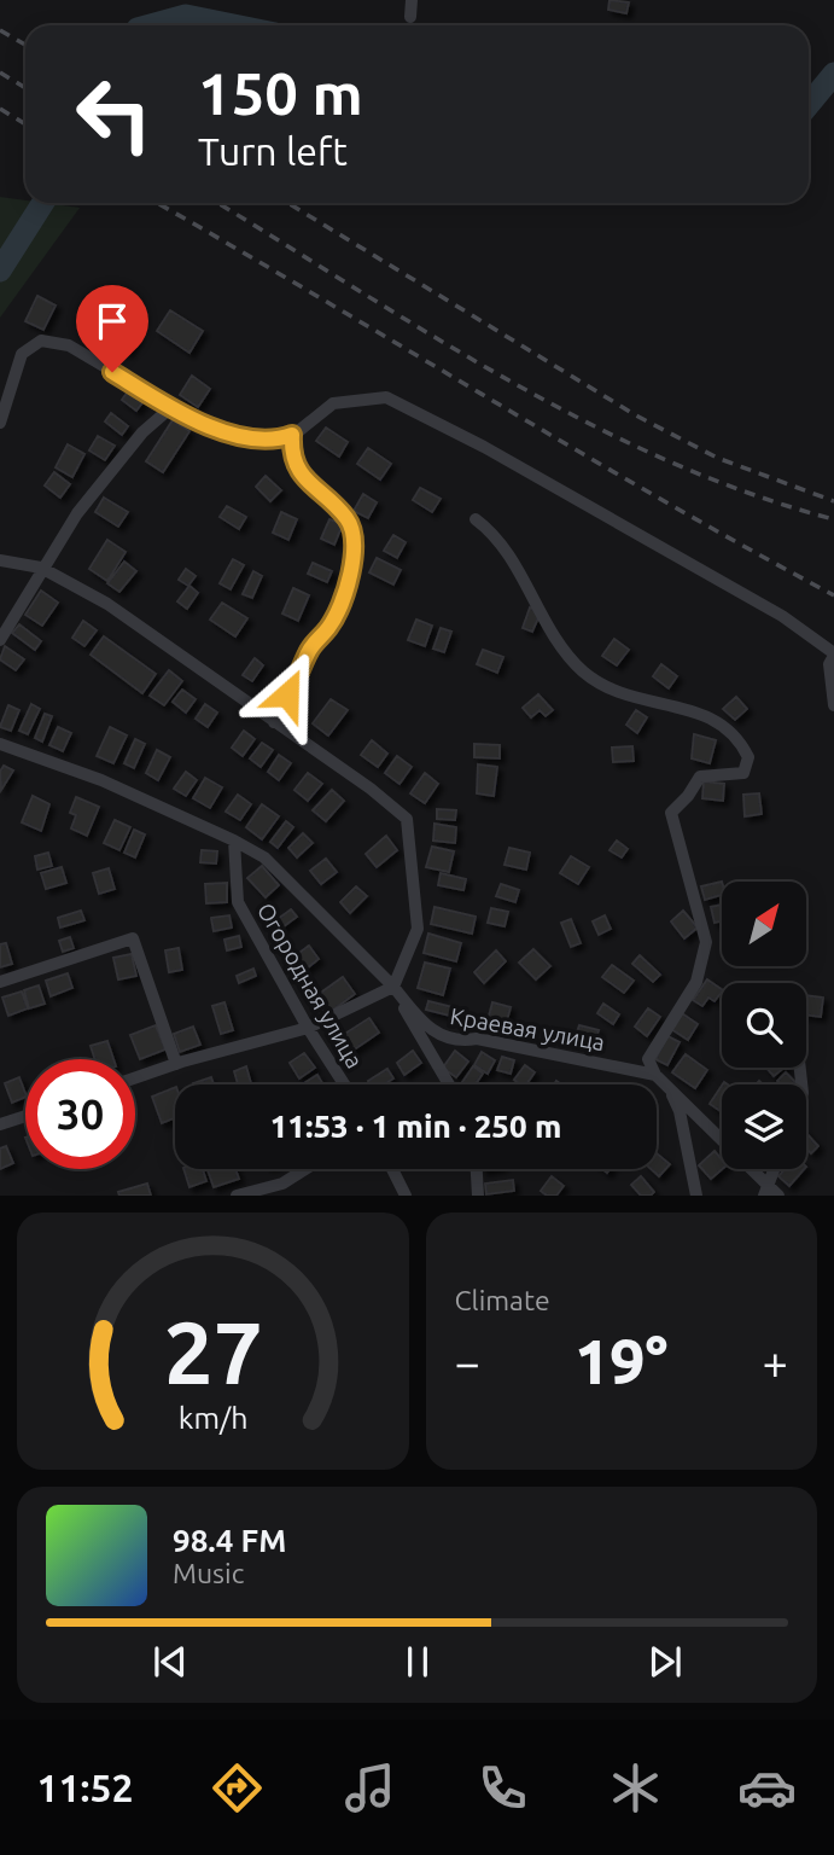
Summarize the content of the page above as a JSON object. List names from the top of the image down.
{
  "streets": {
    "street": ["Огородная улица", "Краевая улица"]
  },
  "north": "top right",
  "page": {
    "turn": ["150 m", "Turn left"],
    "limit": "30",
    "trip": "11:53 · 1 min · 250 m",
    "tile": "Climate",
    "heat": ["−", "19°", "+"],
    "song": ["98.4 FM", "Music"],
    "tabs": "11:52",
    "gauge": ["27", "km/h"]
  }
}
